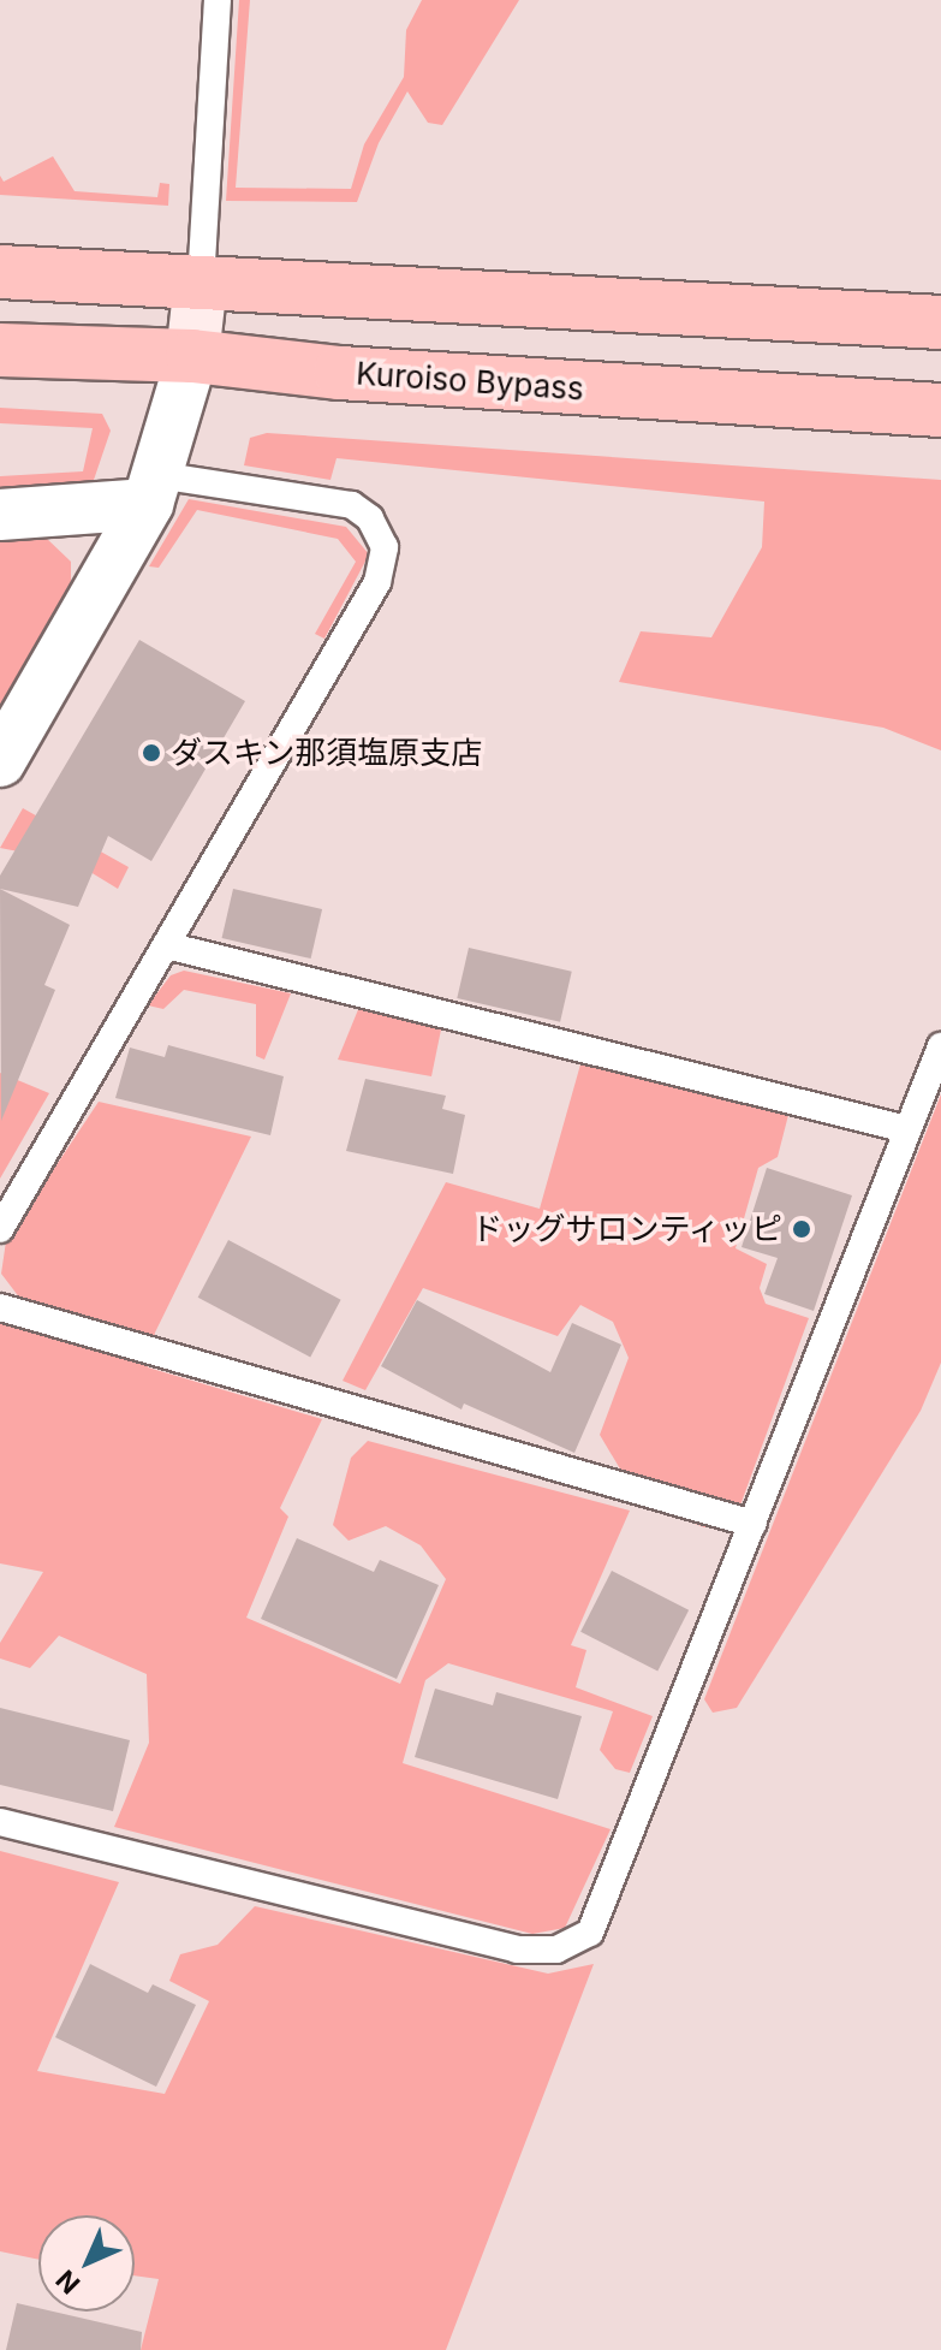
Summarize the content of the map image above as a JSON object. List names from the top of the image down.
{
  "streets": {
    "highway": ["Kuroiso Bypass"]
  },
  "places": ["ダスキン那須塩原支店", "ドッグサロンティッピ"],
  "north": "bottom left"
}
